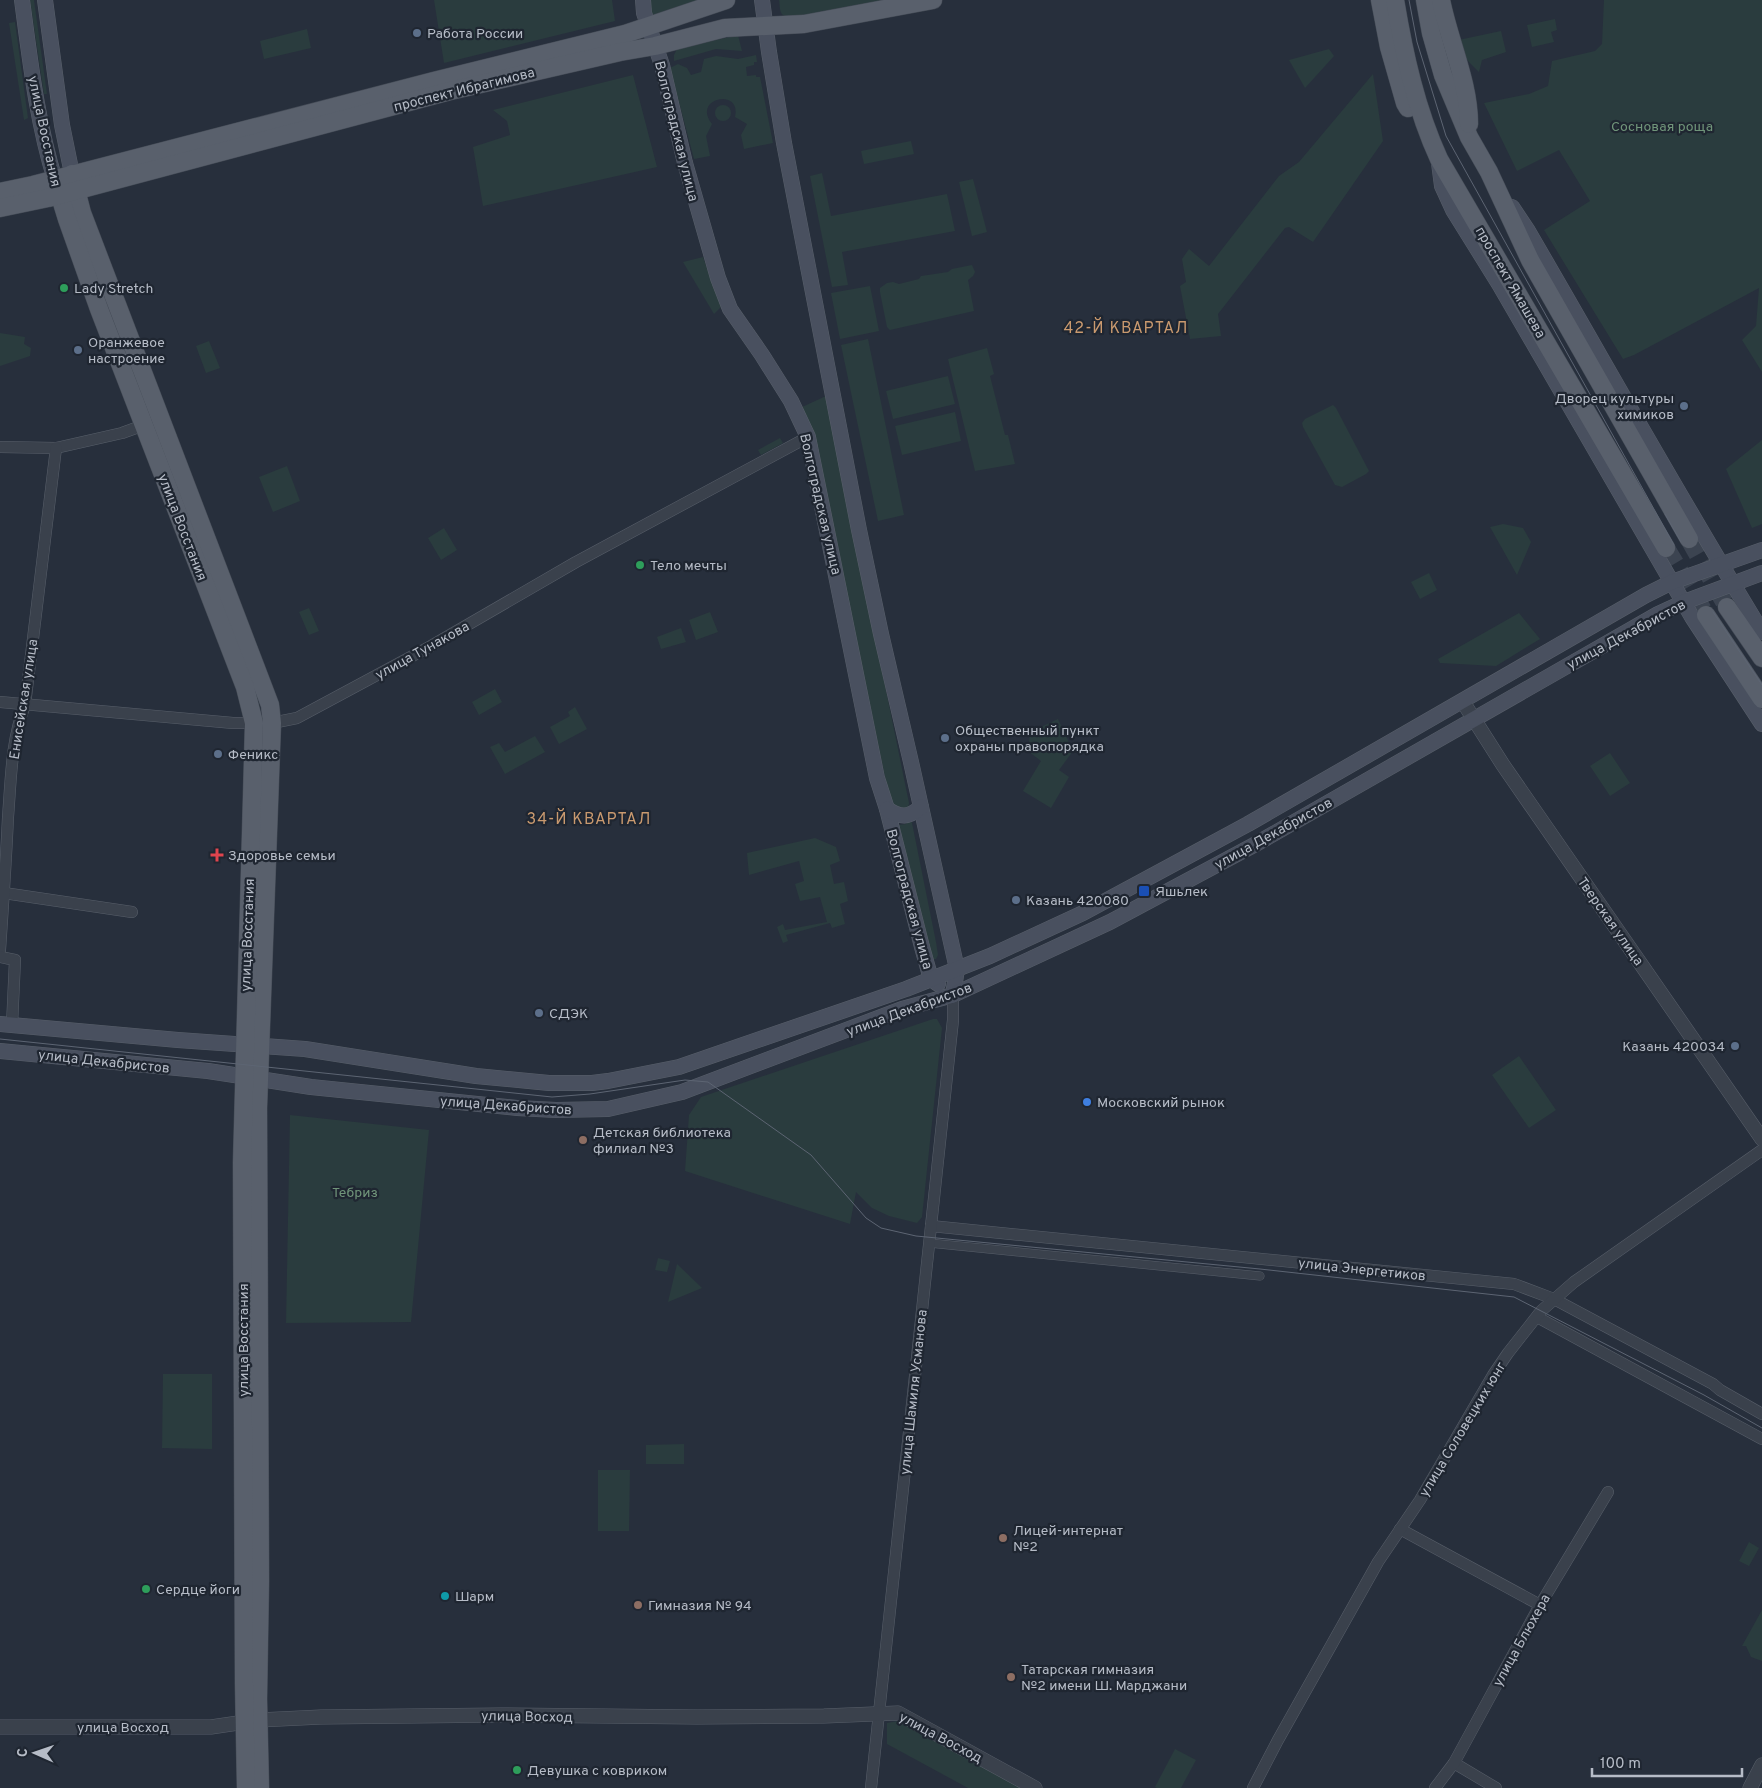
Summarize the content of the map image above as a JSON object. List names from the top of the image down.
{
  "streets": {
    "main road": [
      "проспект Ибрагимова",
      "улица Восстания",
      "Волгоградская улица",
      "проспект Ямашева",
      "улица Декабристов"
    ],
    "street": [
      "улица Тунакова",
      "Енисейская улица",
      "Тверская улица",
      "улица Энергетиков",
      "улица Шамиля Усманова",
      "улица Соловецких юнг",
      "улица Блюхера",
      "улица Восход"
    ]
  },
  "crossings": [
    ["проспект Ибрагимова", "улица Восстания"],
    ["проспект Ибрагимова", "Волгоградская улица"],
    ["улица Восстания", "улица Декабристов"],
    ["улица Восстания", "улица Тунакова"],
    ["улица Восстания", "улица Восход"],
    ["Волгоградская улица", "улица Декабристов"],
    ["Волгоградская улица", "улица Тунакова"],
    ["Волгоградская улица", "улица Шамиля Усманова"],
    ["улица Декабристов", "Тверская улица"],
    ["улица Декабристов", "улица Шамиля Усманова"],
    ["улица Тунакова", "Енисейская улица"],
    ["улица Энергетиков", "улица Шамиля Усманова"],
    ["улица Энергетиков", "улица Соловецких юнг"],
    ["улица Шамиля Усманова", "улица Восход"]
  ],
  "districts": ["42-Й КВАРТАЛ", "34-Й КВАРТАЛ"],
  "parks": ["Сосновая роща", "Тебриз"],
  "places": {
    "other": [
      "Работа России",
      "Lady Stretch",
      "Оранжевое настроение",
      "Дворец культуры химиков",
      "Тело мечты",
      "Общественный пункт охраны правопорядка",
      "Феникс",
      "Казань 420080",
      "СДЭК",
      "Казань 420034",
      "Московский рынок",
      "Детская библиотека филиал №3",
      "Лицей-интернат №2",
      "Сердце йоги",
      "Шарм",
      "Гимназия № 94",
      "Татарская гимназия №2 имени Ш. Марджани",
      "Девушка с ковриком"
    ],
    "health": ["Здоровье семьи"],
    "transit": ["Яшьлек"]
  },
  "scale_bar": "100 m",
  "north": "left"
}
